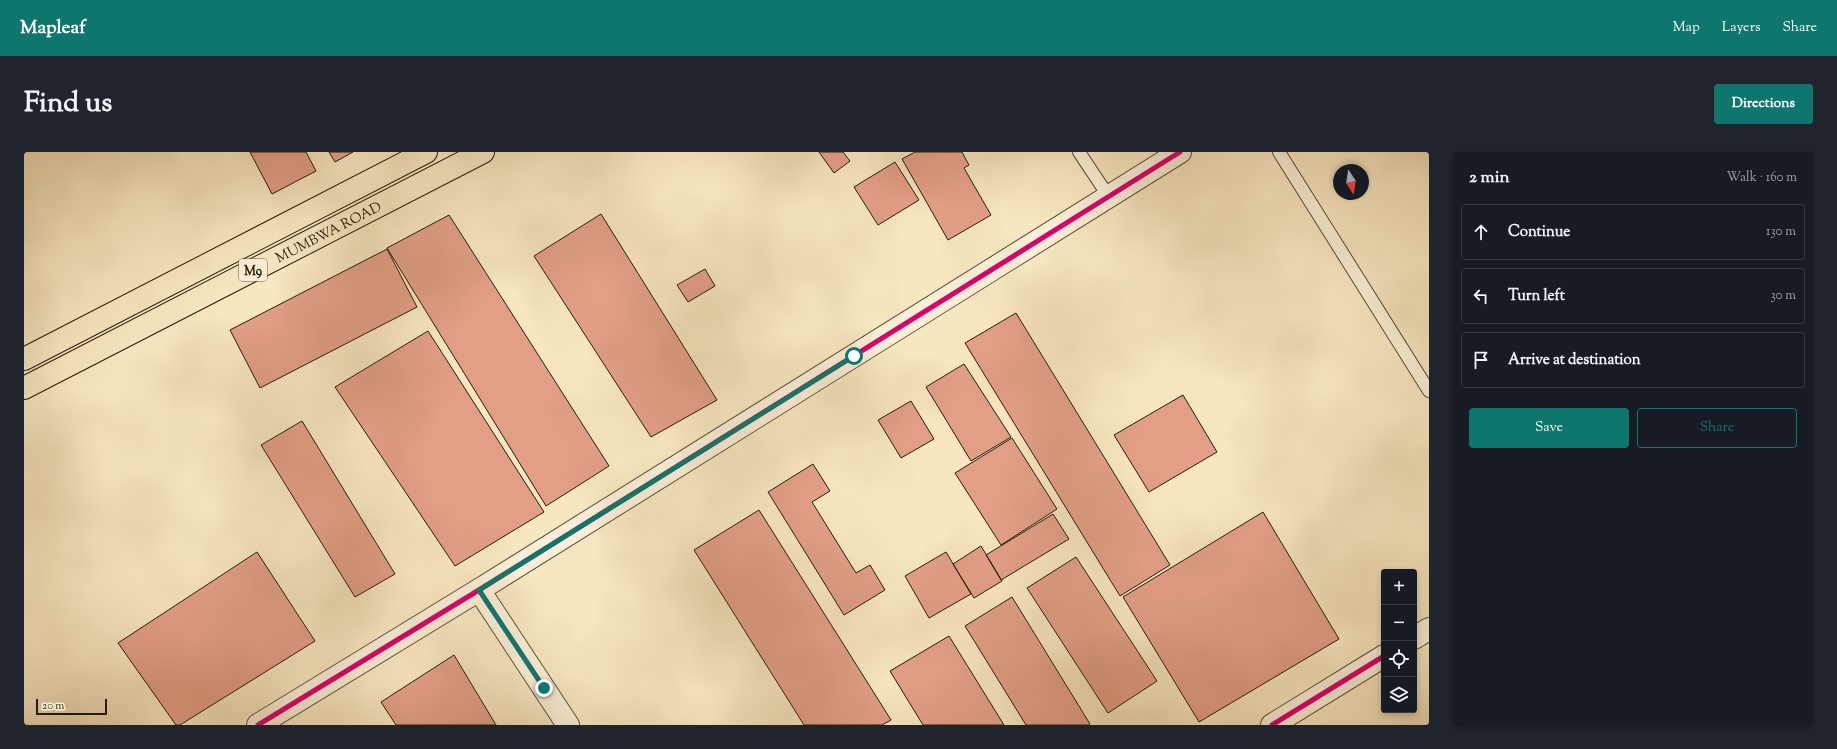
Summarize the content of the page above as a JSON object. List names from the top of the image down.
{
  "streets": {
    "main road": ["MUMBWA ROAD", "M9"]
  },
  "scale_bar": "20 m",
  "north": "bottom",
  "page": {
    "header": "Mapleaf",
    "nav": ["Map", "Layers", "Share"],
    "title": "Find us",
    "buttons": [
      "Directions",
      ["Save", "Share"]
    ],
    "heading": ["2 min", "Walk · 160 m"],
    "list": [
      ["Continue", "130 m"],
      ["Turn left", "30 m"],
      "Arrive at destination"
    ],
    "map_buttons": ["+", "−"],
    "scale": "20 m"
  }
}
